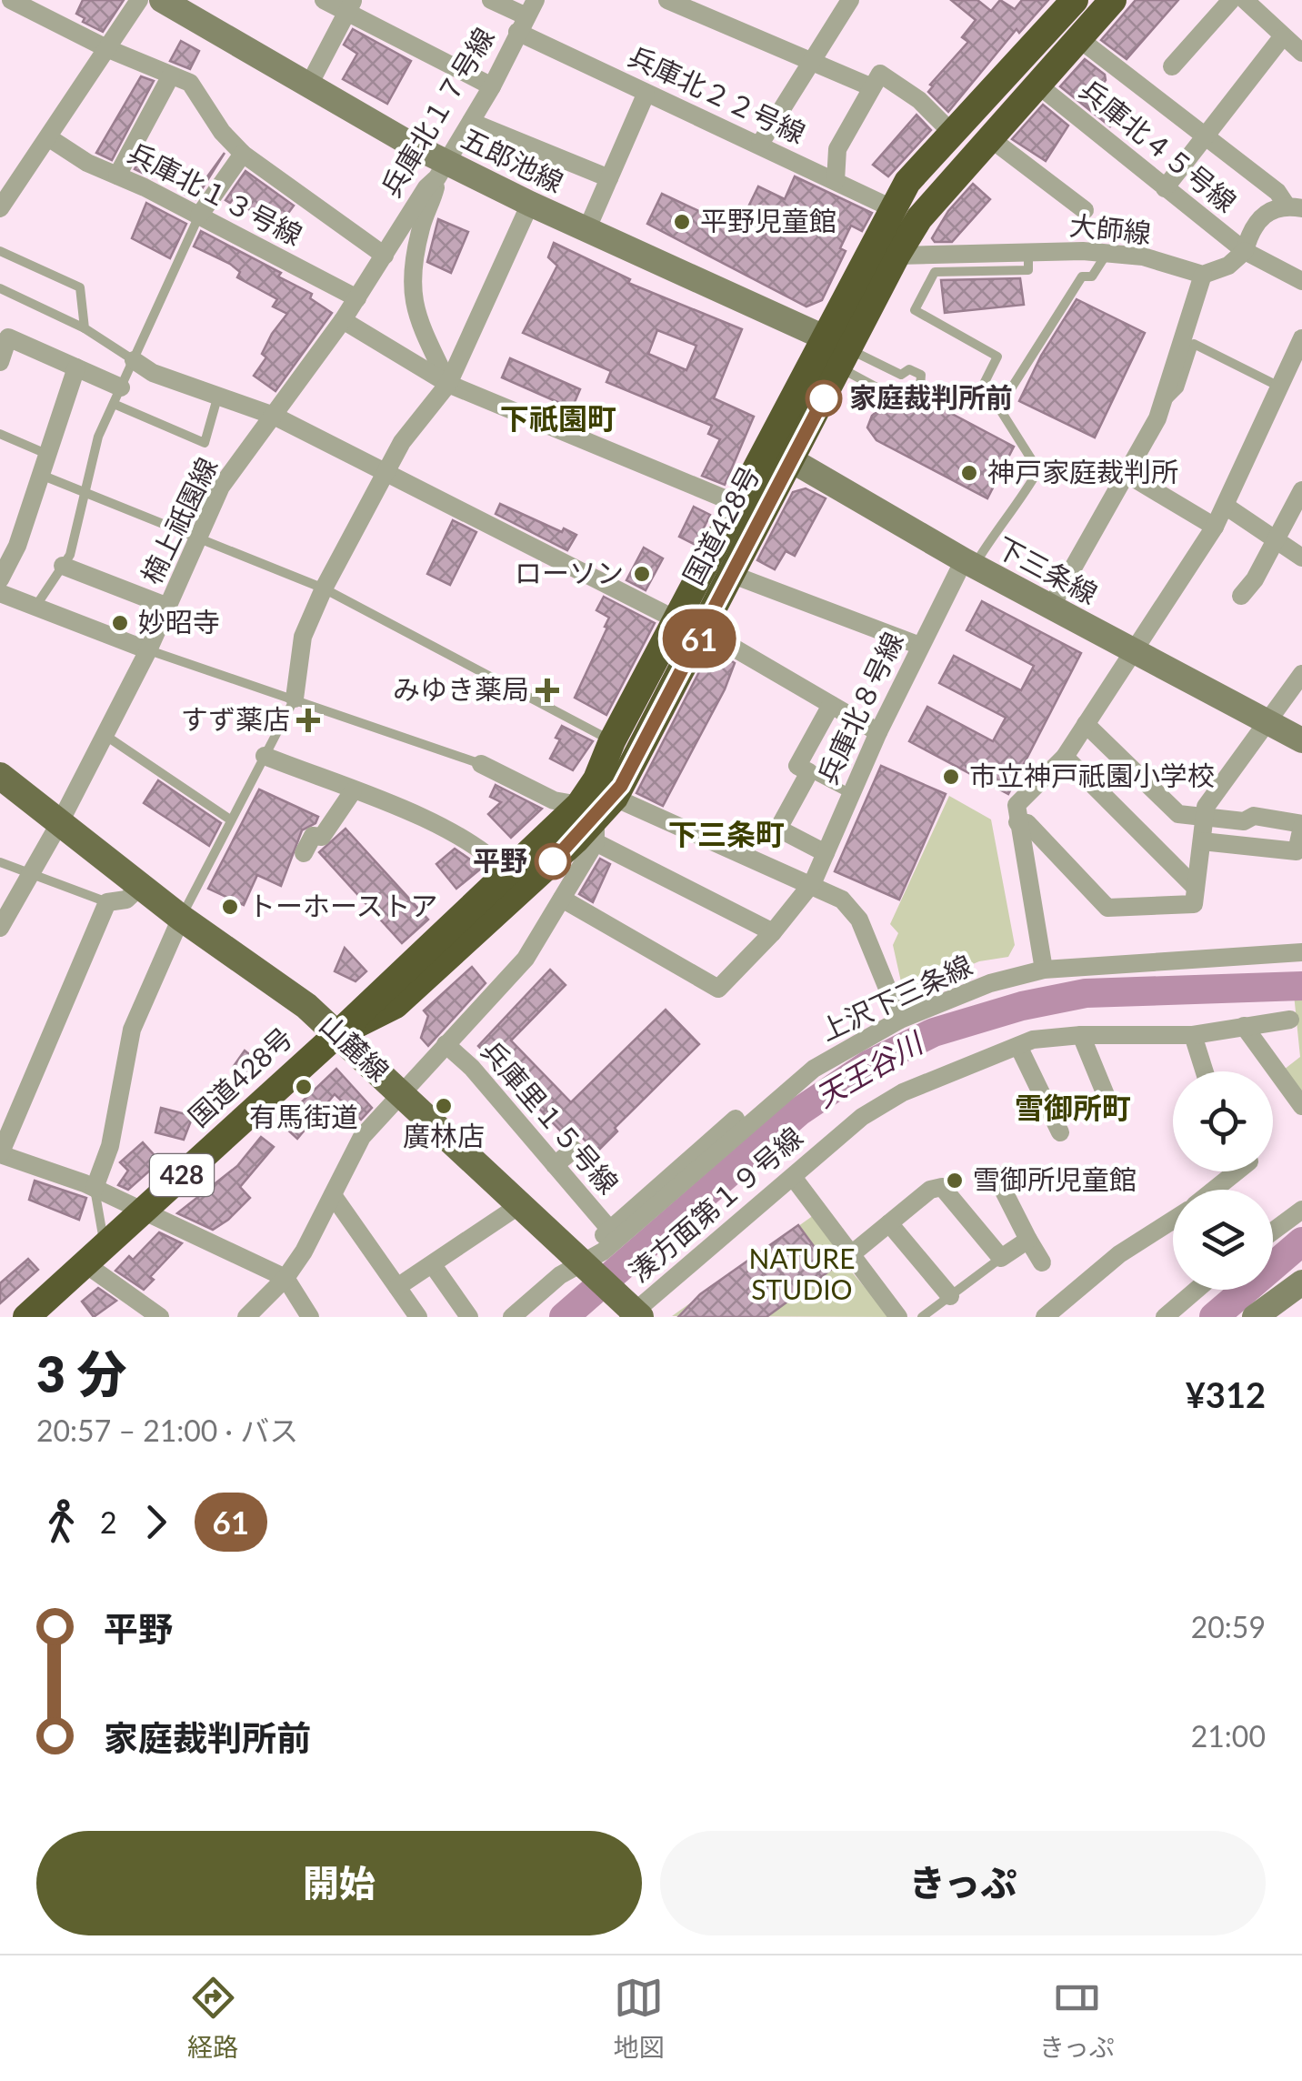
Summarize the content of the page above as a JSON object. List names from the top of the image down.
{
  "streets": {
    "highway": ["国道428号", "428"],
    "main road": ["山麓線"],
    "street": [
      "兵庫北２２号線",
      "兵庫北１７号線",
      "兵庫北４５号線",
      "五郎池線",
      "兵庫北１３号線",
      "大師線",
      "楠上祇園線",
      "下三条線",
      "兵庫北８号線",
      "上沢下三条線",
      "兵庫里１５号線",
      "湊方面第１９号線"
    ]
  },
  "crossings": [
    ["兵庫北２２号線", "兵庫北１７号線"],
    ["兵庫北２２号線", "国道428号"],
    ["兵庫北１７号線", "五郎池線"],
    ["兵庫北１７号線", "兵庫北１３号線"],
    ["兵庫北１７号線", "楠上祇園線"],
    ["兵庫北４５号線", "国道428号"],
    ["五郎池線", "国道428号"],
    ["兵庫北１３号線", "楠上祇園線"],
    ["大師線", "国道428号"],
    ["楠上祇園線", "山麓線"],
    ["国道428号", "下三条線"],
    ["国道428号", "山麓線"],
    ["下三条線", "兵庫北８号線"],
    ["上沢下三条線", "山麓線"],
    ["山麓線", "湊方面第１９号線"]
  ],
  "districts": ["下祇園町", "下三条町", "雪御所町"],
  "water": ["天王谷川"],
  "parks": ["NATURE STUDIO"],
  "places": {
    "other": [
      "平野児童館",
      "家庭裁判所前",
      "神戸家庭裁判所",
      "ローソン",
      "妙昭寺",
      "市立神戸祇園小学校",
      "平野",
      "トーホーストア",
      "有馬街道",
      "廣林店",
      "雪御所児童館"
    ],
    "health": ["みゆき薬局", "すず薬店"]
  },
  "lines": ["bus line 61"],
  "page": {
    "on_map": "61",
    "heading": ["3 分", "20:57 – 21:00 · バス", "¥312"],
    "legs": ["2", "61"],
    "list": [
      {
        "name": "平野",
        "value": "20:59"
      },
      {
        "name": "家庭裁判所前",
        "value": "21:00"
      }
    ],
    "buttons": ["開始", "きっぷ"],
    "tabs": ["経路", "地図", "きっぷ"]
  }
}
